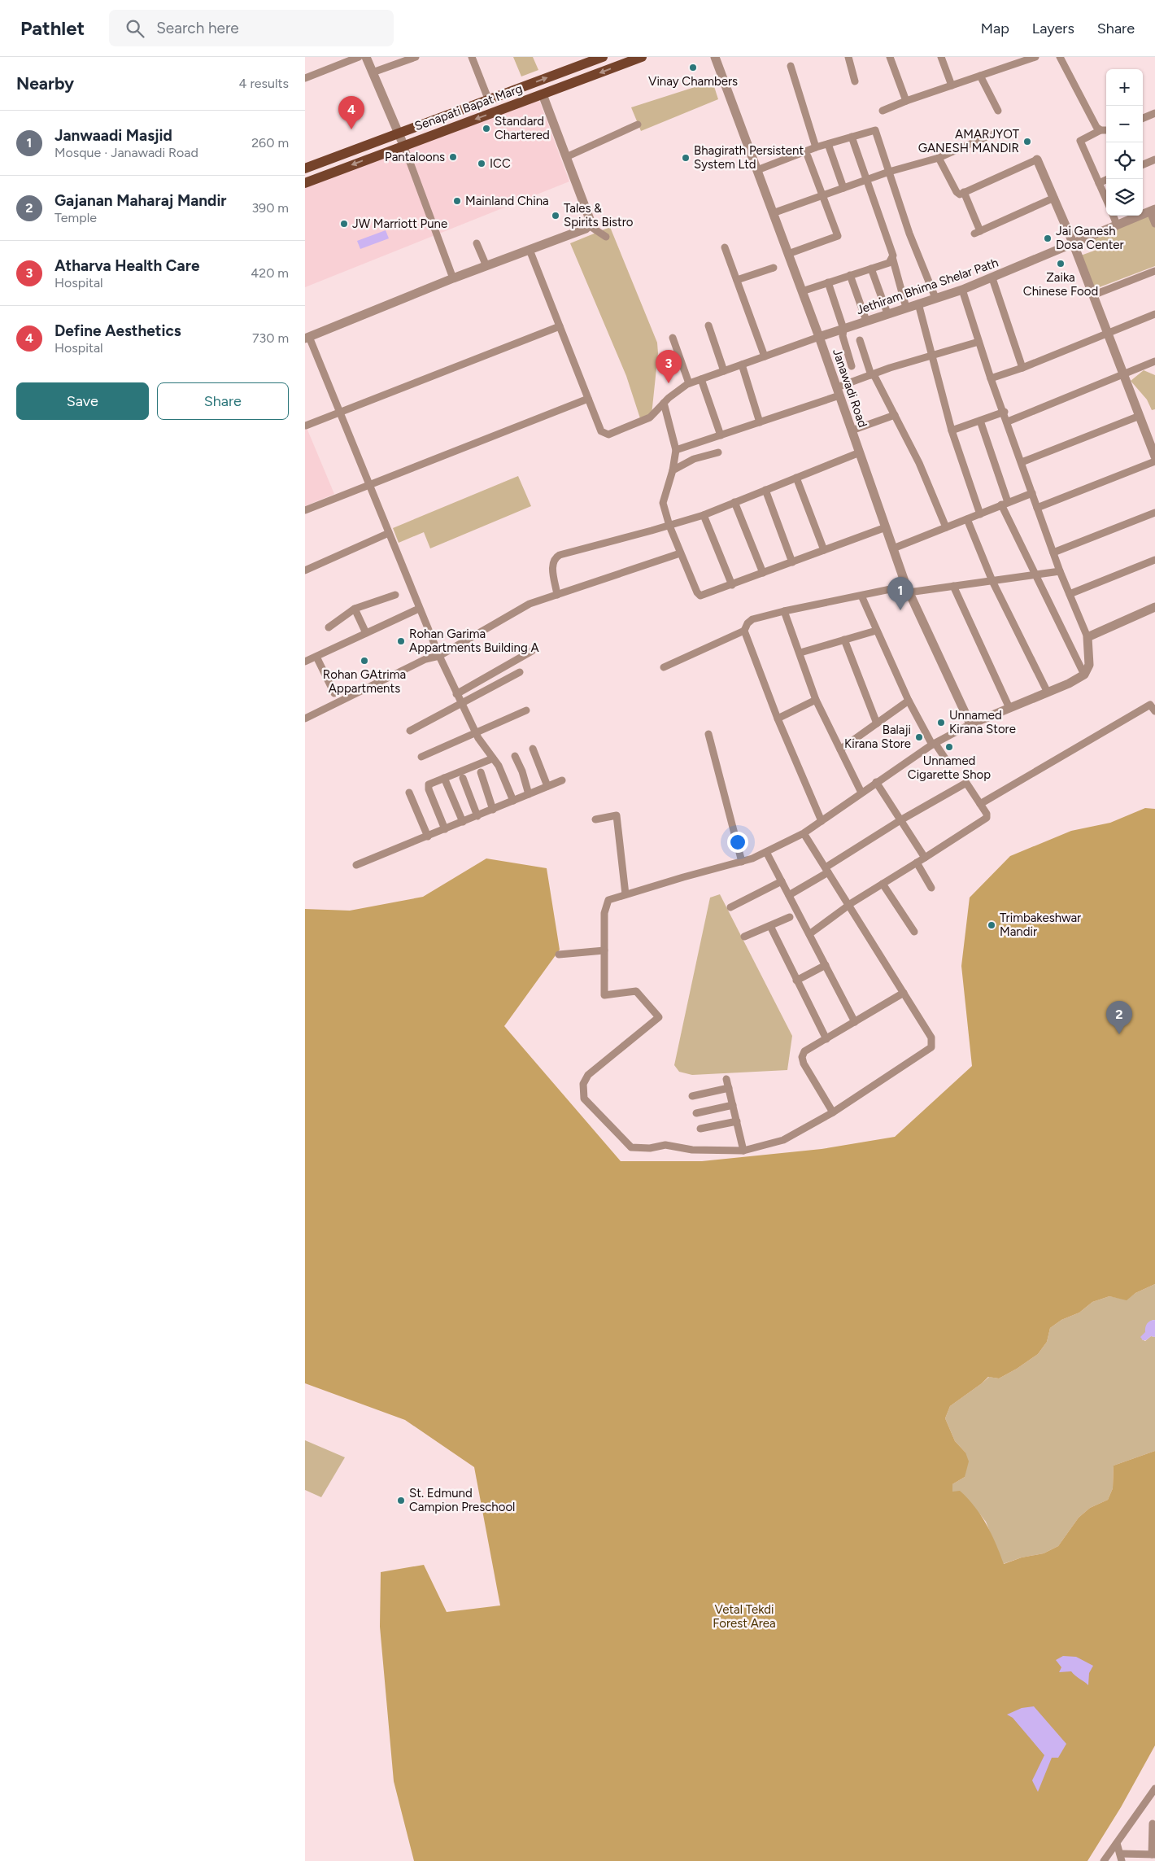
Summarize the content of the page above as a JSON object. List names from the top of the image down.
{
  "streets": {
    "main road": ["Senapati Bapat Marg"],
    "street": ["Jethiram Bhima Shelar Path", "Janawadi Road"]
  },
  "crossings": [
    ["Jethiram Bhima Shelar Path", "Janawadi Road"]
  ],
  "parks": ["Vetal Tekdi Forest Area"],
  "places": [
    "Vinay Chambers",
    "Standard Chartered",
    "AMARJYOT GANESH MANDIR",
    "Pantaloons",
    "Bhagirath Persistent System Ltd",
    "ICC",
    "Mainland China",
    "Tales & Spirits Bistro",
    "JW Marriott Pune",
    "Jai Ganesh Dosa Center",
    "Zaika Chinese Food",
    "Rohan Garima Appartments Building A",
    "Rohan GAtrima Appartments",
    "Unnamed Kirana Store",
    "Balaji Kirana Store",
    "Unnamed Cigarette Shop",
    "Trimbakeshwar Mandir",
    "St. Edmund Campion Preschool"
  ],
  "page": {
    "header": "Pathlet",
    "search": "Search here",
    "nav": ["Map", "Layers", "Share"],
    "heading": ["Nearby", "4 results"],
    "map_buttons": ["+", "−"],
    "pins": [
      "4",
      "3",
      "1",
      "2"
    ],
    "list": [
      {
        "mark": "1",
        "name": "Janwaadi Masjid",
        "note": "Mosque · Janawadi Road",
        "value": "260 m"
      },
      {
        "mark": "2",
        "name": "Gajanan Maharaj Mandir",
        "note": "Temple",
        "value": "390 m"
      },
      {
        "mark": "3",
        "name": "Atharva Health Care",
        "note": "Hospital",
        "value": "420 m"
      },
      {
        "mark": "4",
        "name": "Define Aesthetics",
        "note": "Hospital",
        "value": "730 m"
      }
    ],
    "buttons": ["Save", "Share"]
  }
}
